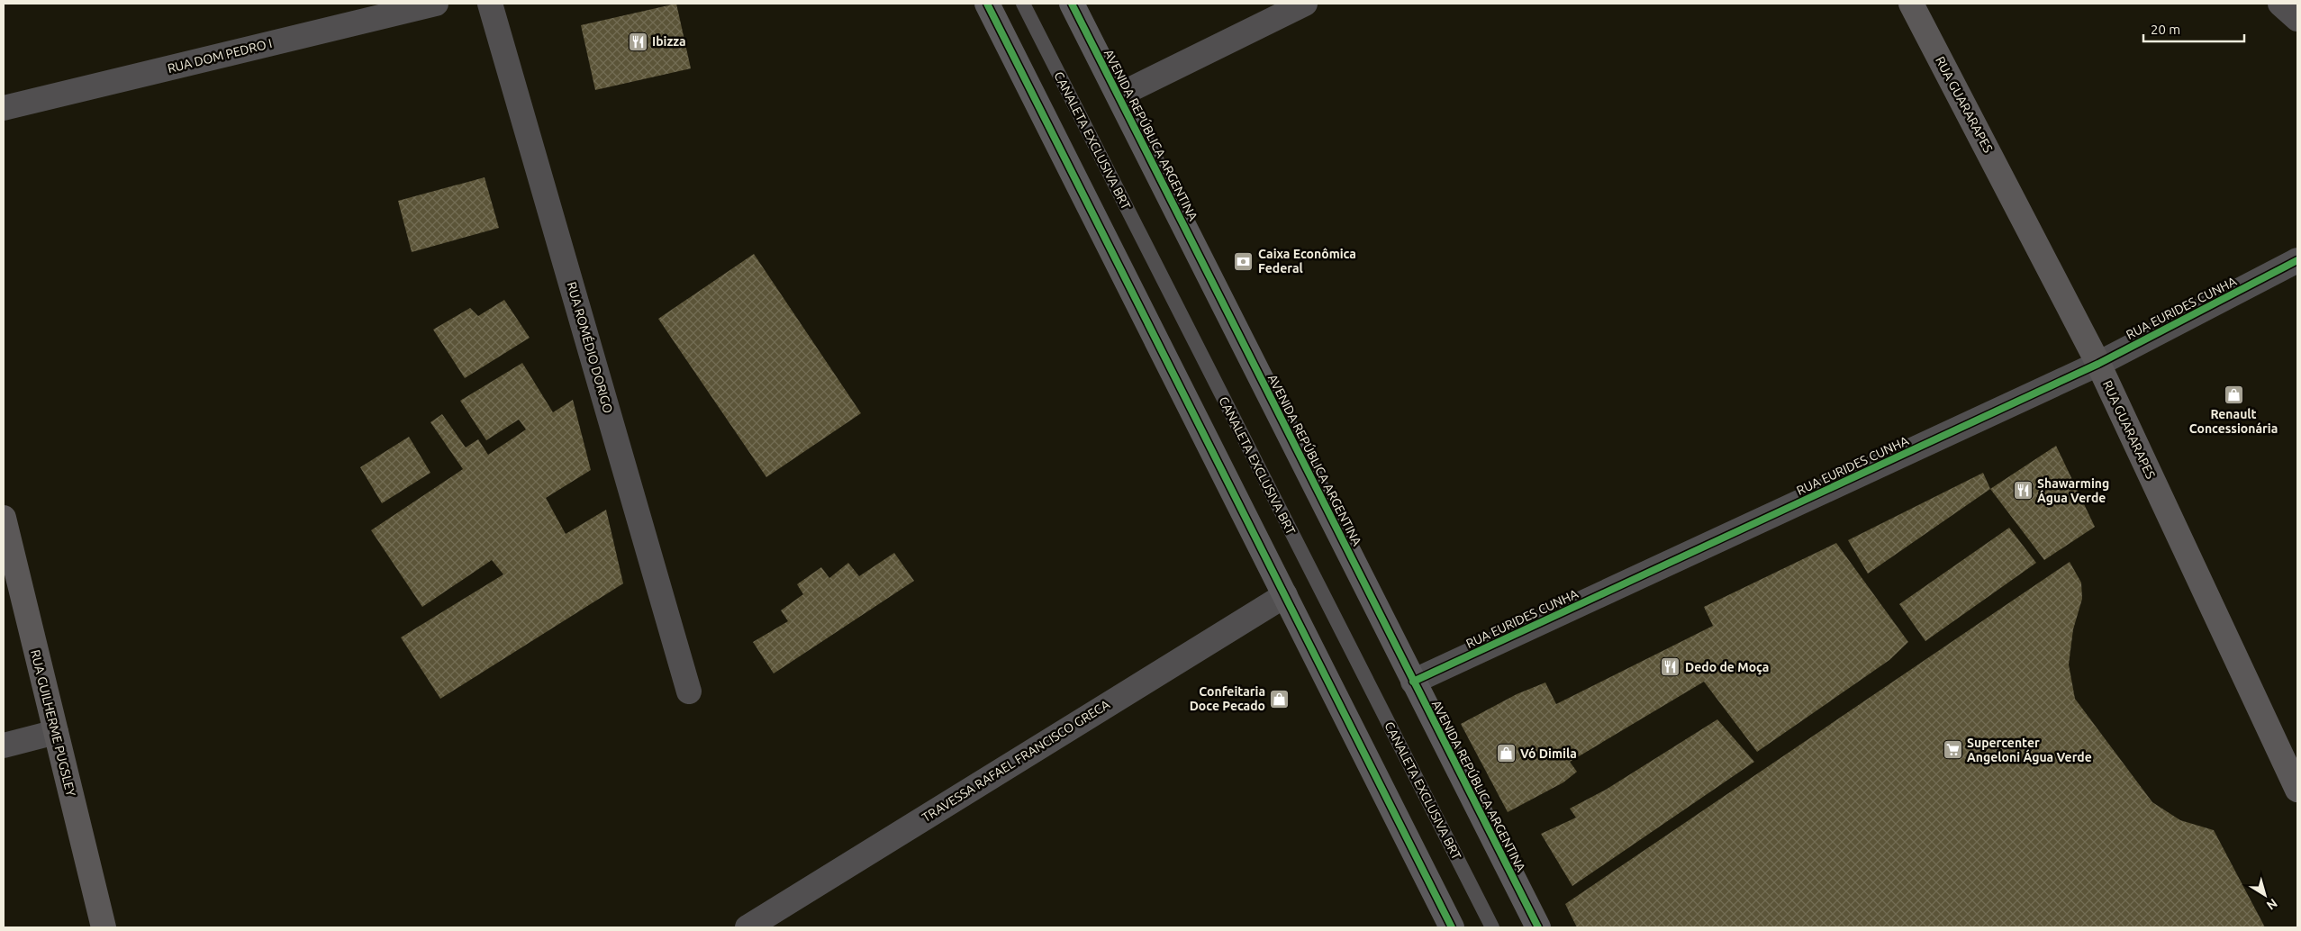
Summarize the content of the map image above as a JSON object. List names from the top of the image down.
{
  "streets": {
    "main road": ["RUA GUARARAPES", "RUA GUILHERME PUGSLEY"],
    "street": [
      "RUA DOM PEDRO I",
      "AVENIDA REPÚBLICA ARGENTINA",
      "RUA EURIDES CUNHA",
      "RUA ROMÉDIO DORIGO",
      "TRAVESSA RAFAEL FRANCISCO GRECA"
    ],
    "lane": ["CANALETA EXCLUSIVA BRT"]
  },
  "crossings": [
    ["RUA GUARARAPES", "RUA EURIDES CUNHA"],
    ["AVENIDA REPÚBLICA ARGENTINA", "RUA EURIDES CUNHA"]
  ],
  "places": {
    "restaurant": ["Ibizza", "Shawarming Água Verde", "Dedo de Moça"],
    "bank": ["Caixa Econômica Federal"],
    "shop": ["Renault Concessionária", "Confeitaria Doce Pecado", "Vó Dimila"],
    "supermarket": ["Supercenter Angeloni Água Verde"]
  },
  "scale_bar": "20 m",
  "north": "bottom right"
}
